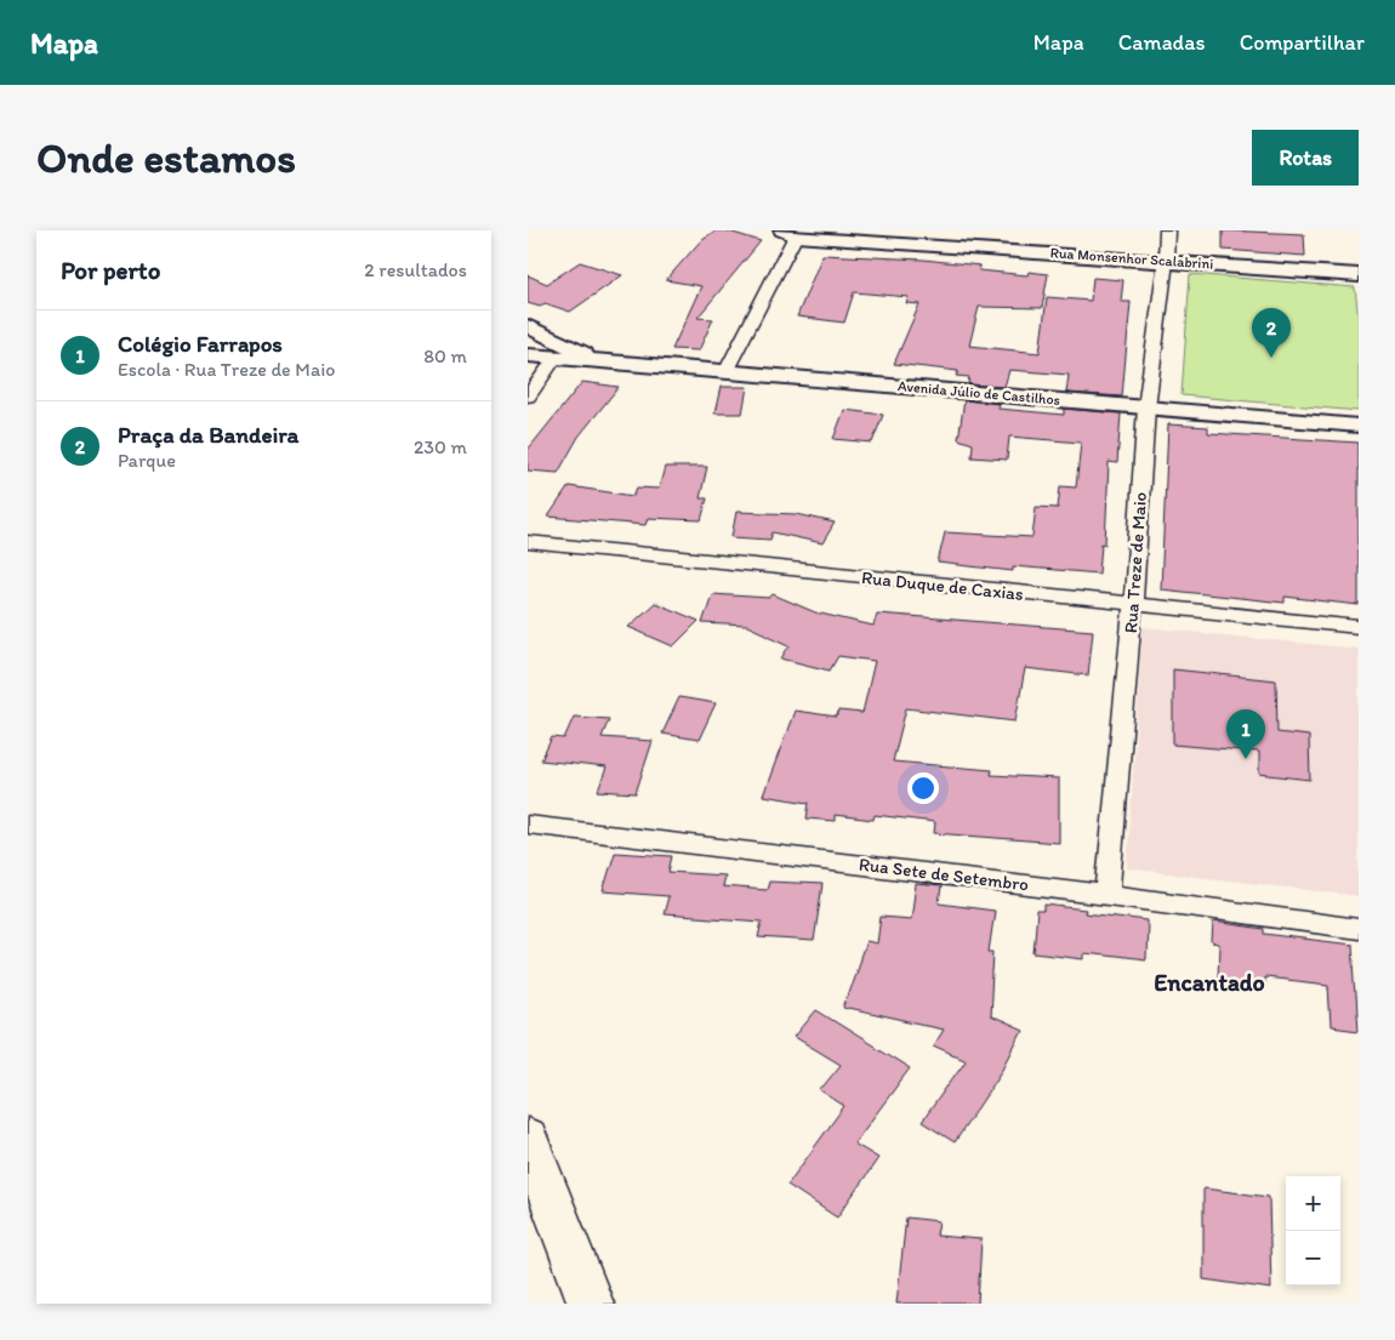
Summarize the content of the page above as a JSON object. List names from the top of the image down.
{
  "streets": {
    "street": [
      "Rua Monsenhor Scalabrini",
      "Avenida Júlio de Castilhos",
      "Rua Treze de Maio",
      "Rua Duque de Caxias",
      "Rua Sete de Setembro"
    ]
  },
  "crossings": [
    ["Rua Monsenhor Scalabrini", "Rua Treze de Maio"],
    ["Avenida Júlio de Castilhos", "Rua Treze de Maio"],
    ["Rua Treze de Maio", "Rua Duque de Caxias"],
    ["Rua Treze de Maio", "Rua Sete de Setembro"]
  ],
  "districts": ["Encantado"],
  "page": {
    "header": "Mapa",
    "nav": ["Mapa", "Camadas", "Compartilhar"],
    "buttons": "Rotas",
    "title": "Onde estamos",
    "heading": ["Por perto", "2 resultados"],
    "pins": ["2", "1"],
    "list": [
      {
        "mark": "1",
        "name": "Colégio Farrapos",
        "note": "Escola · Rua Treze de Maio",
        "value": "80 m"
      },
      {
        "mark": "2",
        "name": "Praça da Bandeira",
        "note": "Parque",
        "value": "230 m"
      }
    ],
    "map_buttons": ["+", "−"]
  }
}
